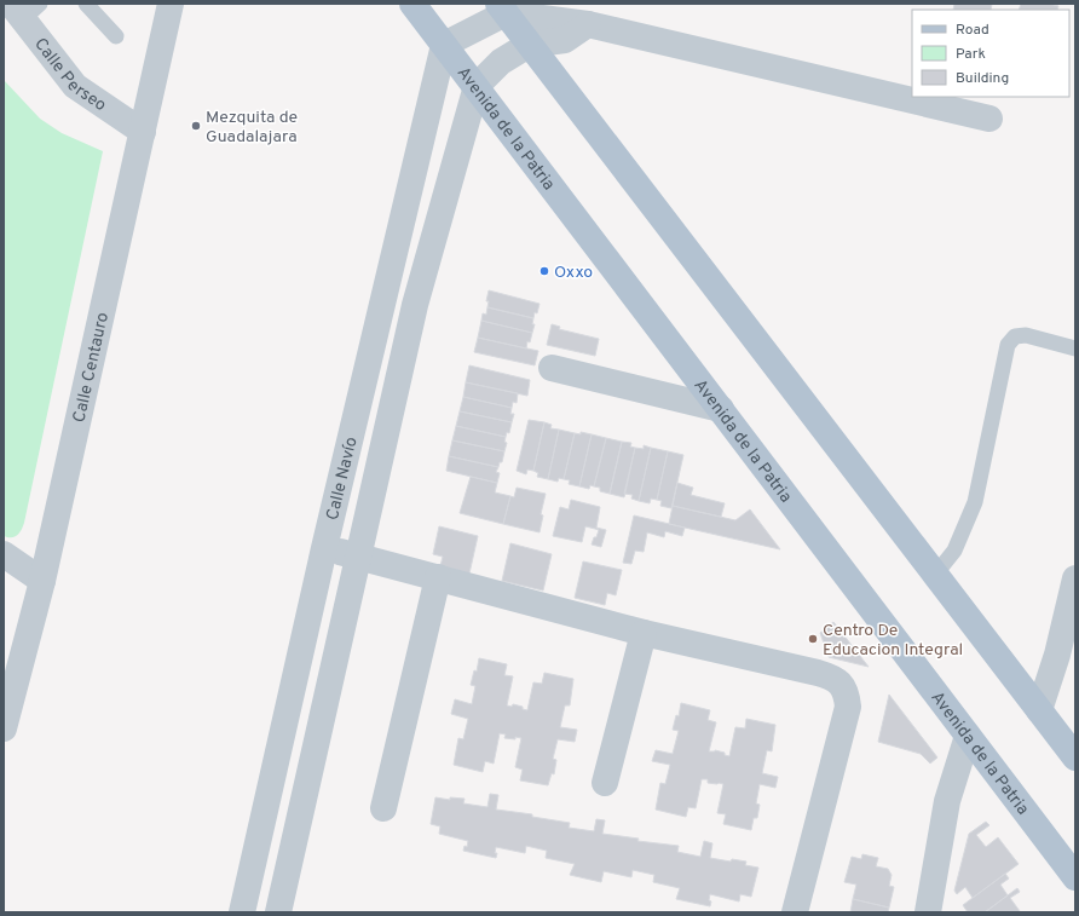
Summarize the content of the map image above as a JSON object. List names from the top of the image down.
{
  "streets": {
    "main road": ["Avenida de la Patria"],
    "street": ["Calle Perseo", "Calle Centauro", "Calle Navío"]
  },
  "crossings": [
    ["Calle Perseo", "Calle Centauro"],
    ["Avenida de la Patria", "Calle Navío"]
  ],
  "places": ["Mezquita de Guadalajara", "Oxxo", "Centro De Educacion Integral"],
  "legend": ["Road", "Park", "Building"]
}
